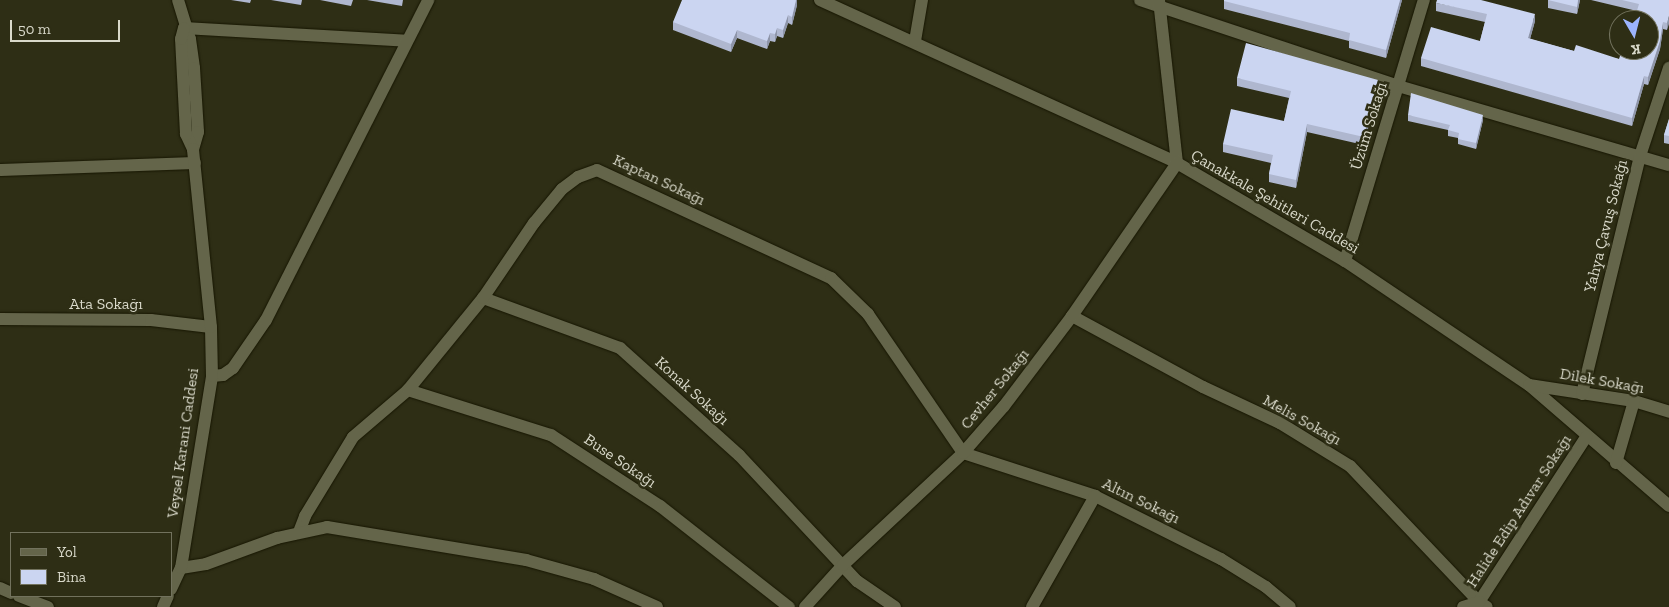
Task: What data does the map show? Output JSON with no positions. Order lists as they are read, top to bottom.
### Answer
{
  "streets": {
    "street": [
      "Üzüm Sokağı",
      "Kaptan Sokağı",
      "Çanakkale Şehitleri Caddesi",
      "Yahya Çavuş Sokağı",
      "Ata Sokağı",
      "Dilek Sokağı",
      "Cevher Sokağı",
      "Konak Sokağı",
      "Melis Sokağı",
      "Veysel Karani Caddesi",
      "Buse Sokağı",
      "Altın Sokağı",
      "Halide Edip Adıvar Sokağı"
    ]
  },
  "crossings": [
    ["Üzüm Sokağı", "Çanakkale Şehitleri Caddesi"],
    ["Kaptan Sokağı", "Cevher Sokağı"],
    ["Kaptan Sokağı", "Konak Sokağı"],
    ["Kaptan Sokağı", "Buse Sokağı"],
    ["Kaptan Sokağı", "Altın Sokağı"],
    ["Çanakkale Şehitleri Caddesi", "Dilek Sokağı"],
    ["Çanakkale Şehitleri Caddesi", "Cevher Sokağı"],
    ["Çanakkale Şehitleri Caddesi", "Halide Edip Adıvar Sokağı"],
    ["Yahya Çavuş Sokağı", "Dilek Sokağı"],
    ["Ata Sokağı", "Veysel Karani Caddesi"],
    ["Cevher Sokağı", "Konak Sokağı"],
    ["Cevher Sokağı", "Melis Sokağı"],
    ["Cevher Sokağı", "Altın Sokağı"],
    ["Melis Sokağı", "Halide Edip Adıvar Sokağı"]
  ],
  "legend": ["Yol", "Bina"],
  "scale_bar": "50 m",
  "north": "bottom"
}
